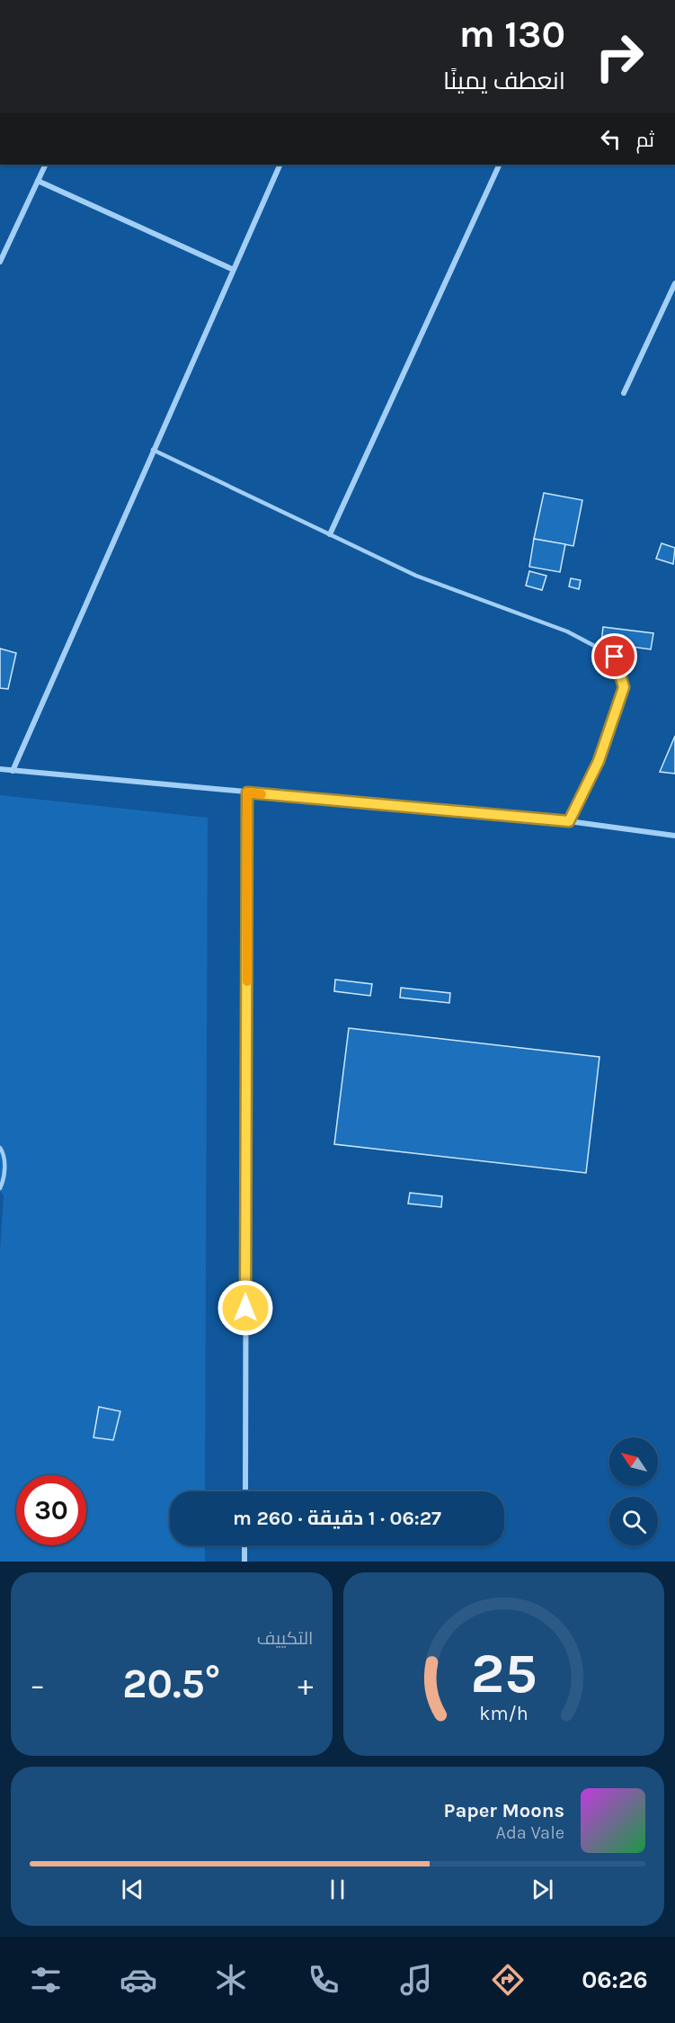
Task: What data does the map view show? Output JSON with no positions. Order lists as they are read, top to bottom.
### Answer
{
  "north": "top left",
  "page": {
    "turn": ["130 m", "انعطف يمينًا"],
    "then": "ثم",
    "limit": "30",
    "trip": "06:27 · 1 دقيقة · 260 m",
    "tile": "التكييف",
    "heat": ["−", "20.5°", "+"],
    "song": ["Paper Moons", "Ada Vale"],
    "tabs": "06:26",
    "gauge": ["25", "km/h"]
  }
}
